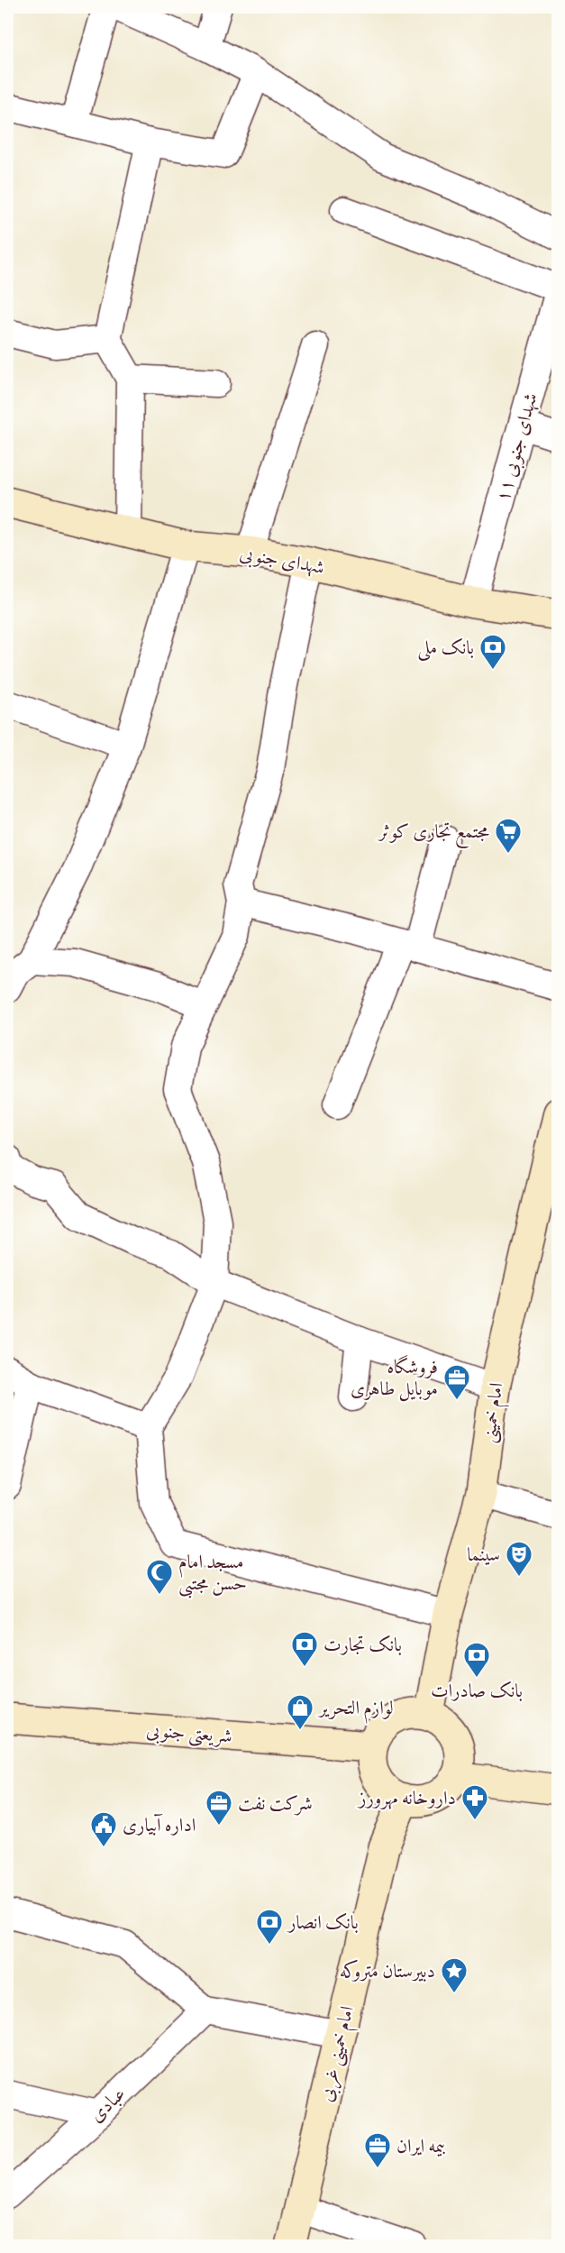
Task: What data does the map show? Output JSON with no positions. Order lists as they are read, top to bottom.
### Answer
{
  "streets": {
    "main road": [
      "شهدای جنوبی",
      "امام خمینی",
      "شریعتی جنوبی",
      "امام خمینی غربی"
    ],
    "street": ["۱۱ شهدای جنوبی", "عبادی"]
  },
  "crossings": [
    ["۱۱ شهدای جنوبی", "شهدای جنوبی"],
    ["امام خمینی", "شریعتی جنوبی"],
    ["امام خمینی", "امام خمینی غربی"],
    ["شریعتی جنوبی", "امام خمینی غربی"]
  ],
  "places": {
    "bank": [
      "بانک ملی",
      "بانک تجارت",
      "بانک صادرات",
      "بانک انصار"
    ],
    "supermarket": ["مجتمع تجاری کوثر"],
    "office": ["فروشگاه موبایل طاهری", "شرکت نفت", "بیمه ایران"],
    "theatre": ["سینما"],
    "mosque": ["مسجد امام حسن مجتبی"],
    "shop": ["لوازم التحریر"],
    "pharmacy": ["داروخانه مهرورز"],
    "public building": ["اداره آبیاری"],
    "place": ["دبیرستان متروکه"]
  }
}
